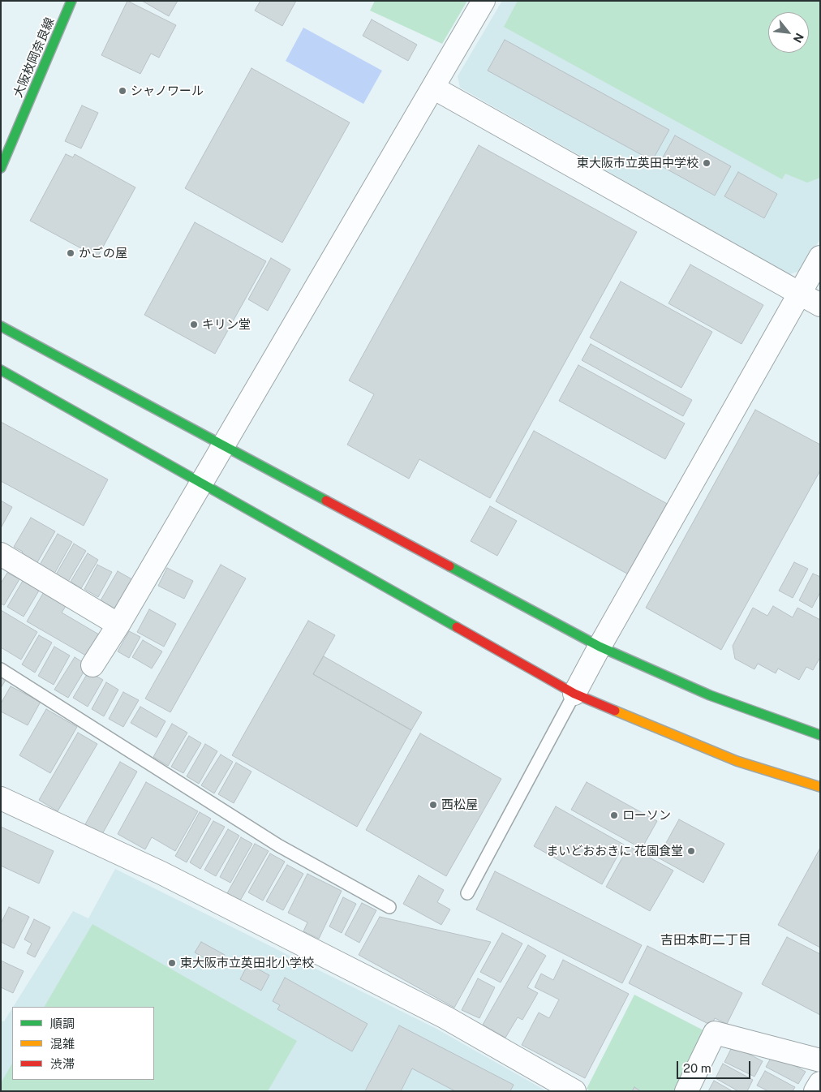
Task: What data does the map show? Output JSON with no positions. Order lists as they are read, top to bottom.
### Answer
{
  "streets": {
    "street": ["大阪枚岡奈良線"]
  },
  "districts": ["吉田本町二丁目"],
  "places": [
    "シャノワール",
    "東大阪市立英田中学校",
    "かごの屋",
    "キリン堂",
    "西松屋",
    "ローソン",
    "まいどおおきに 花園食堂",
    "東大阪市立英田北小学校"
  ],
  "legend": ["順調", "混雑", "渋滞"],
  "scale_bar": "20 m",
  "north": "bottom right"
}
